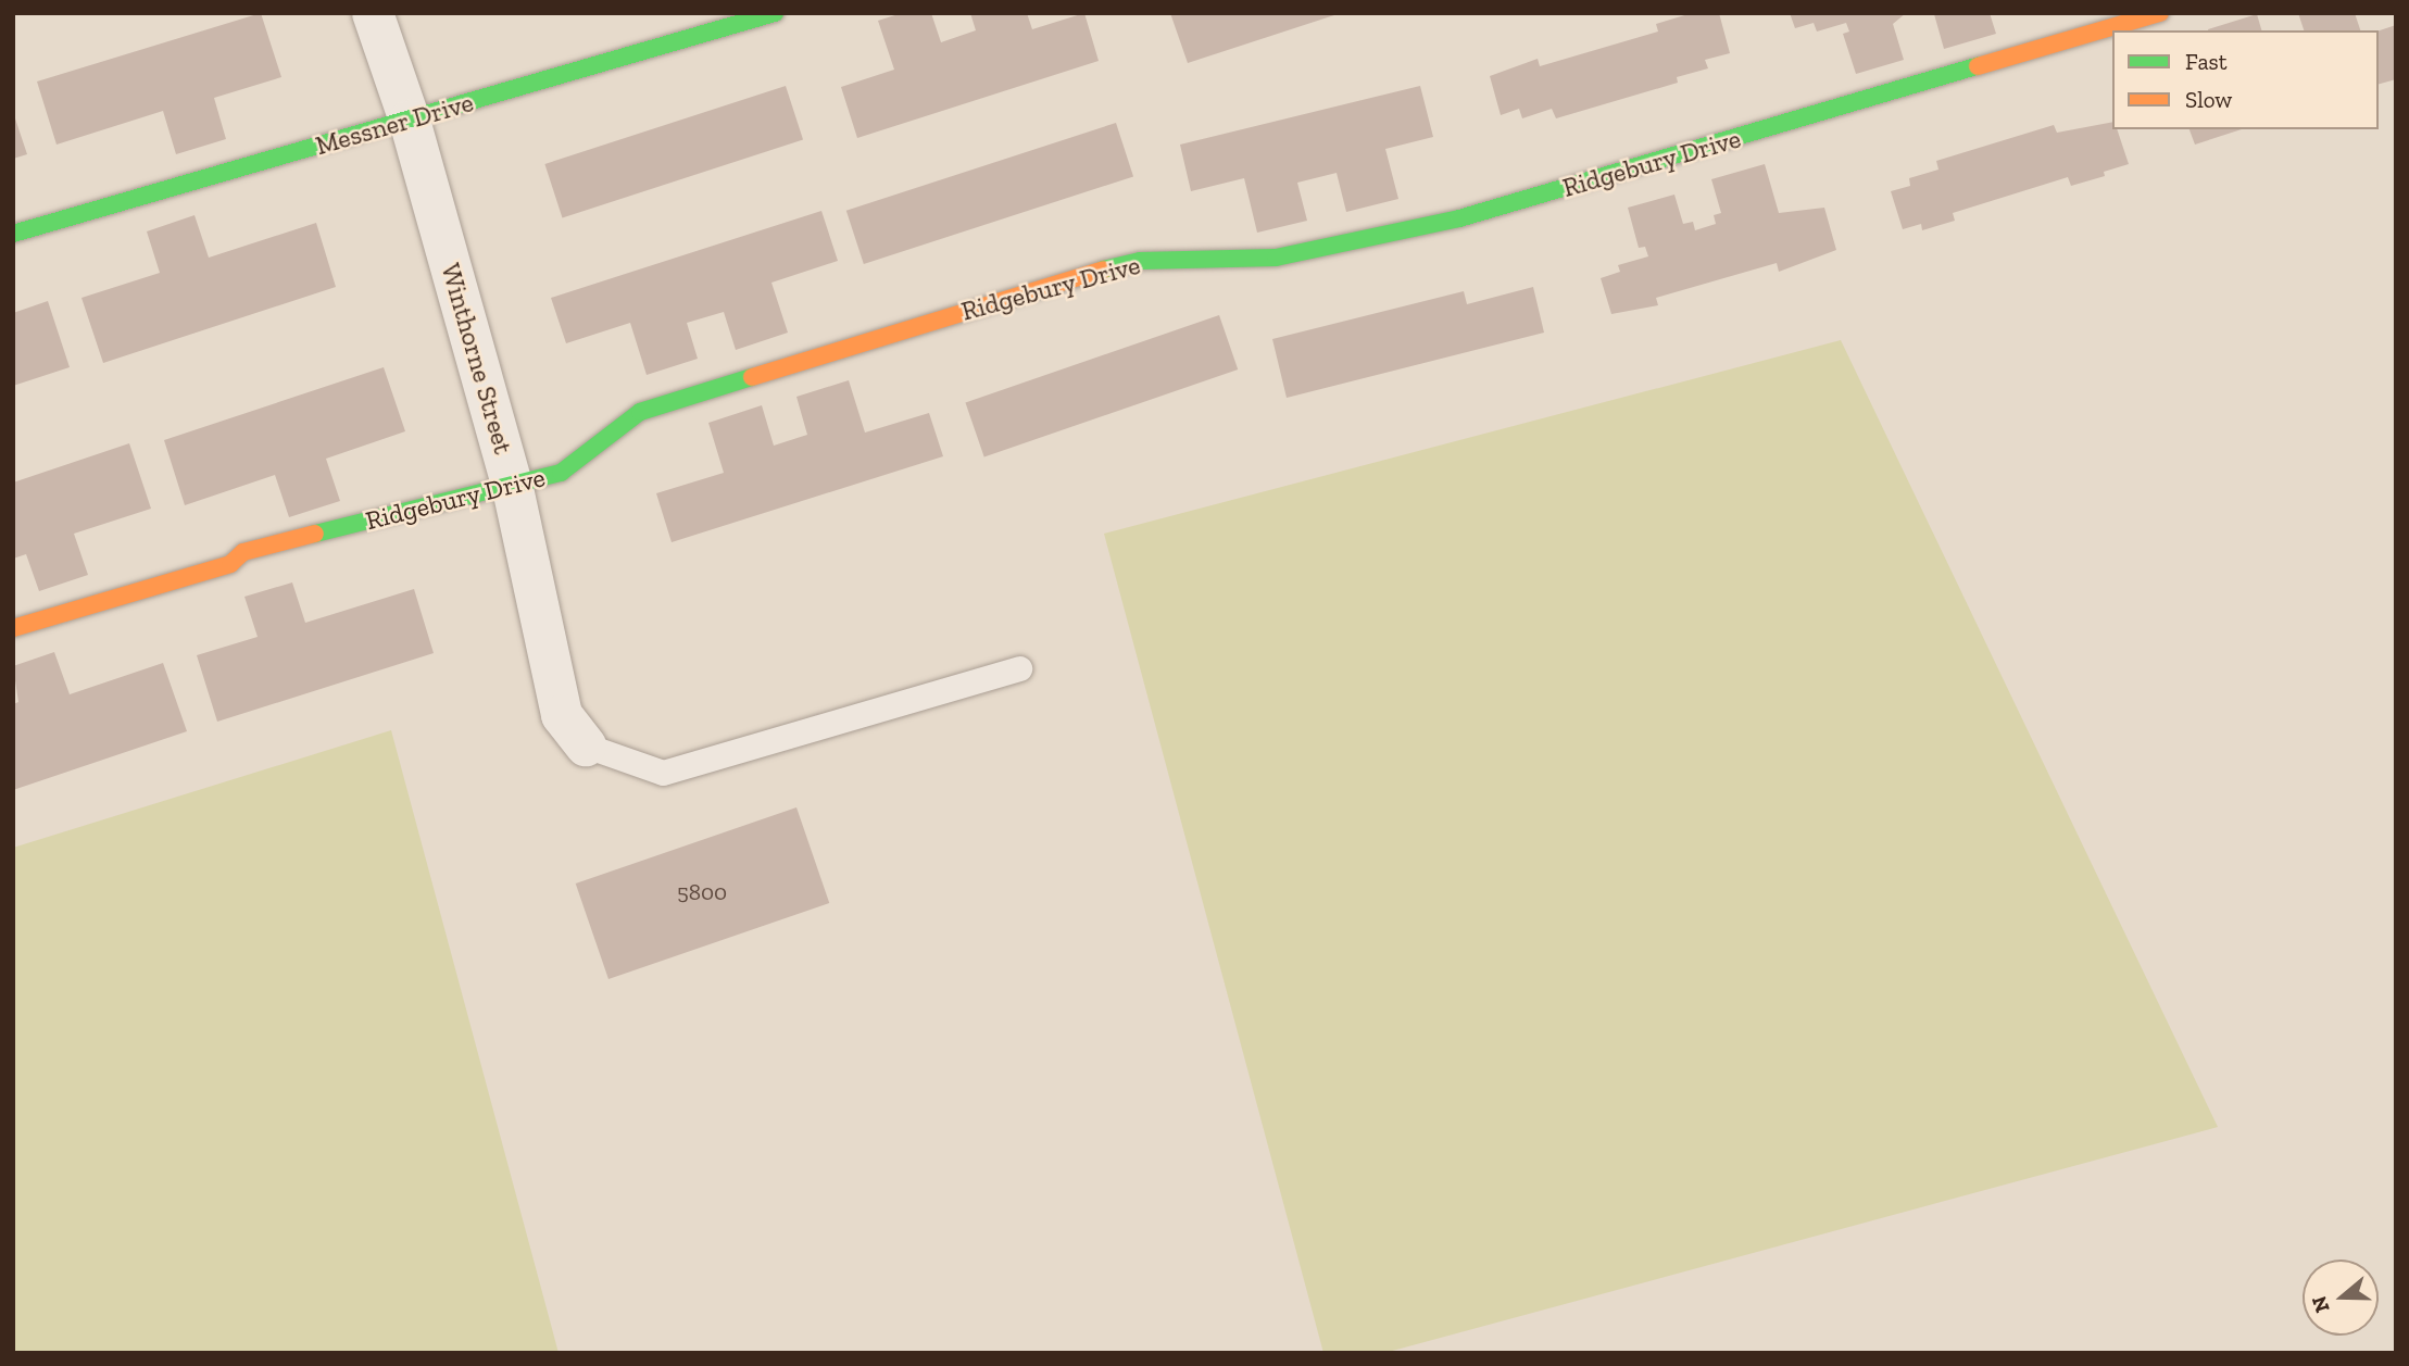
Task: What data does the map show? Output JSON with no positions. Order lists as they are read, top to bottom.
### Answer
{
  "streets": {
    "street": ["Messner Drive", "Ridgebury Drive", "Winthorne Street"]
  },
  "crossings": [
    ["Messner Drive", "Winthorne Street"],
    ["Ridgebury Drive", "Winthorne Street"]
  ],
  "house_numbers": ["5800"],
  "legend": ["Fast", "Slow"],
  "north": "left"
}
